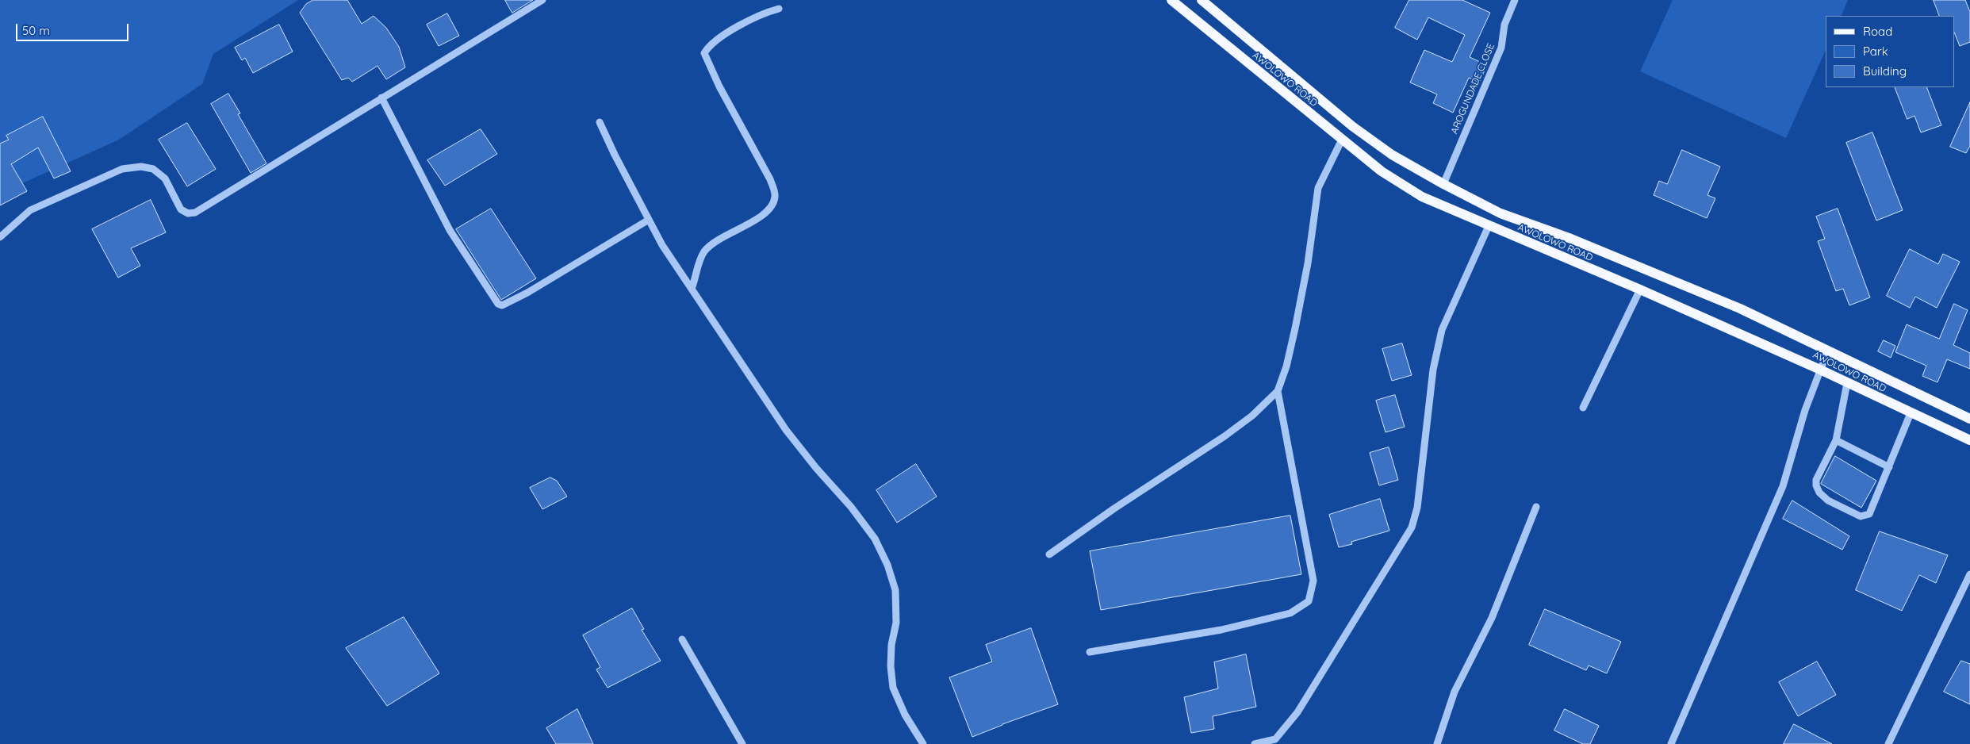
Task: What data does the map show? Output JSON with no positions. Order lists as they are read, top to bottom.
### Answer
{
  "streets": {
    "main road": ["AWOLOWO ROAD"],
    "street": ["AROGUNDADE CLOSE"]
  },
  "crossings": [
    ["AWOLOWO ROAD", "AROGUNDADE CLOSE"]
  ],
  "legend": ["Road", "Park", "Building"],
  "scale_bar": "50 m"
}
